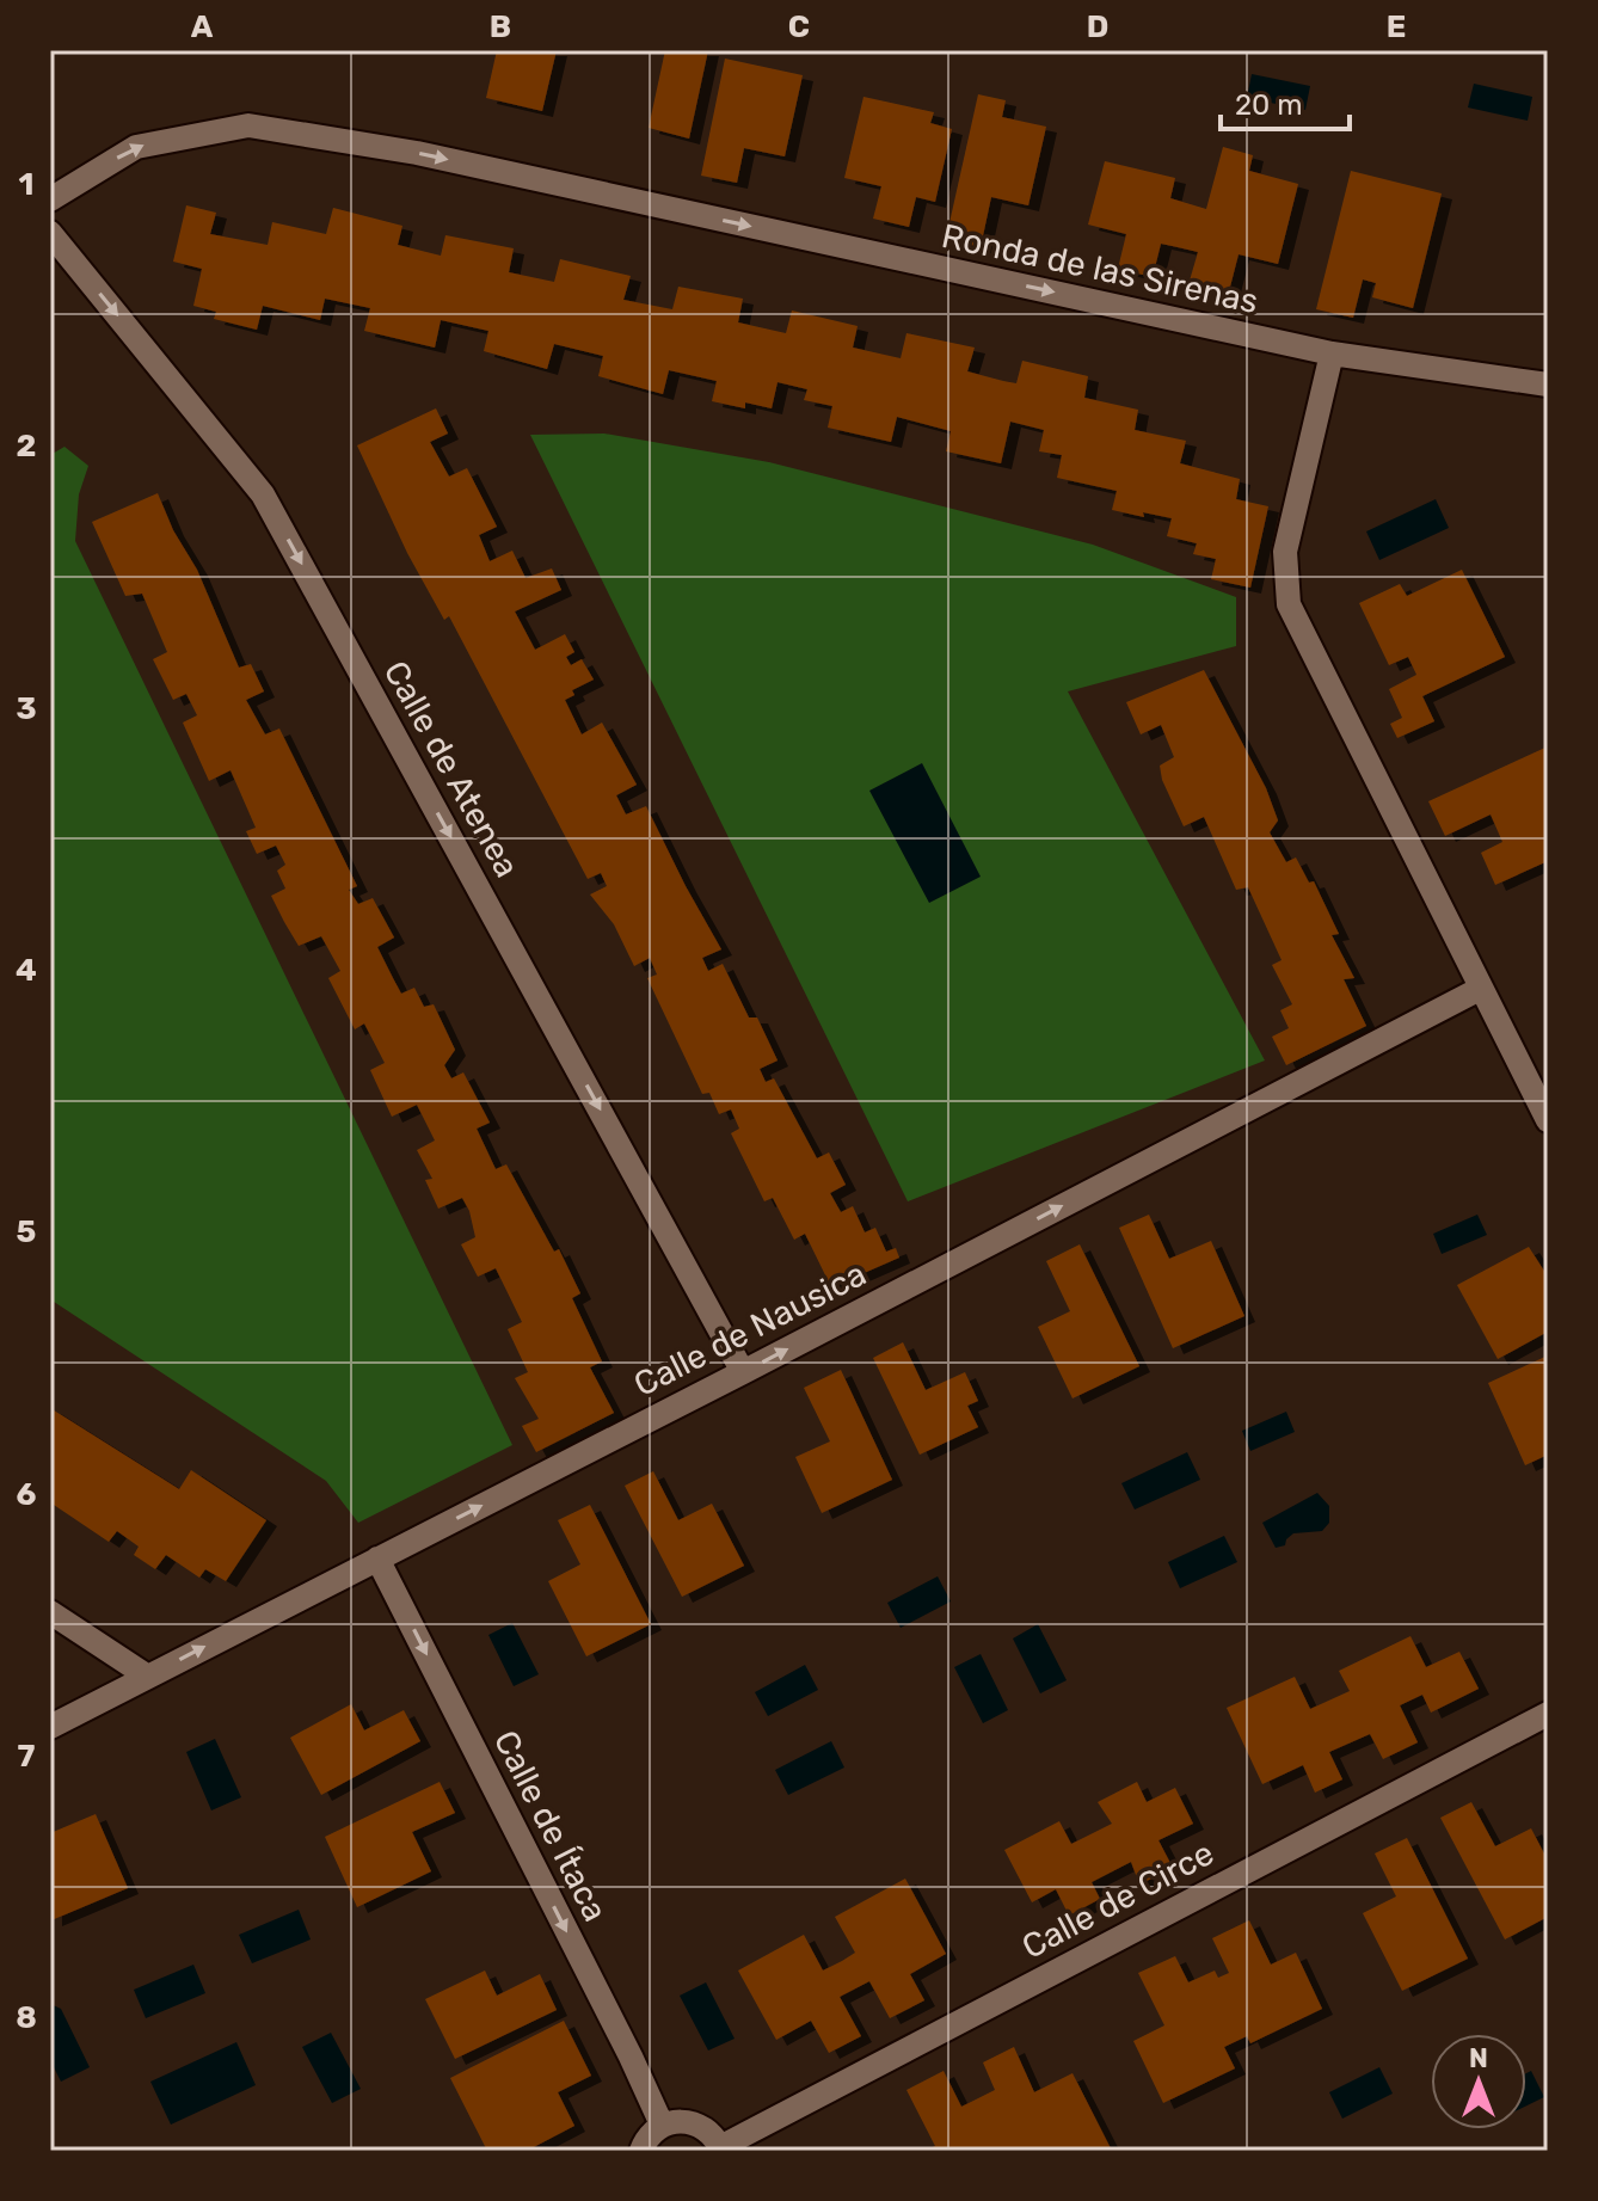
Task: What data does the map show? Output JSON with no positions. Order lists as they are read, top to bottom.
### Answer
{
  "streets": {
    "street": [
      "Ronda de las Sirenas",
      "Calle de Atenea",
      "Calle de Nausica",
      "Calle de Ítaca",
      "Calle de Circe"
    ]
  },
  "crossings": [
    ["Calle de Atenea", "Calle de Nausica"],
    ["Calle de Nausica", "Calle de Ítaca"]
  ],
  "one_way": [
    "Ronda de las Sirenas",
    "Calle de Atenea",
    "Calle de Nausica",
    "Calle de Ítaca"
  ],
  "scale_bar": "20 m",
  "north": "top",
  "grid": {
    "columns": [
      "A",
      "B",
      "C",
      "D",
      "E"
    ],
    "rows": [
      "1",
      "2",
      "3",
      "4",
      "5",
      "6",
      "7",
      "8"
    ]
  }
}
